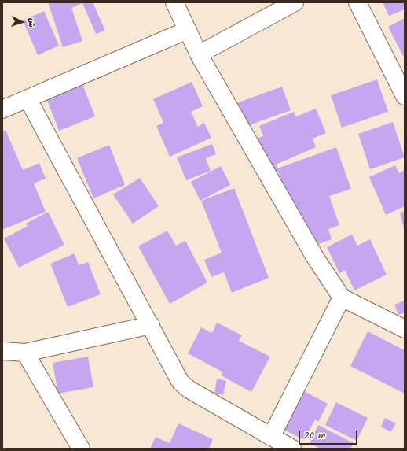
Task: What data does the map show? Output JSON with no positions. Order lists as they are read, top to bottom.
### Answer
{
  "scale_bar": "20 m",
  "north": "right"
}
